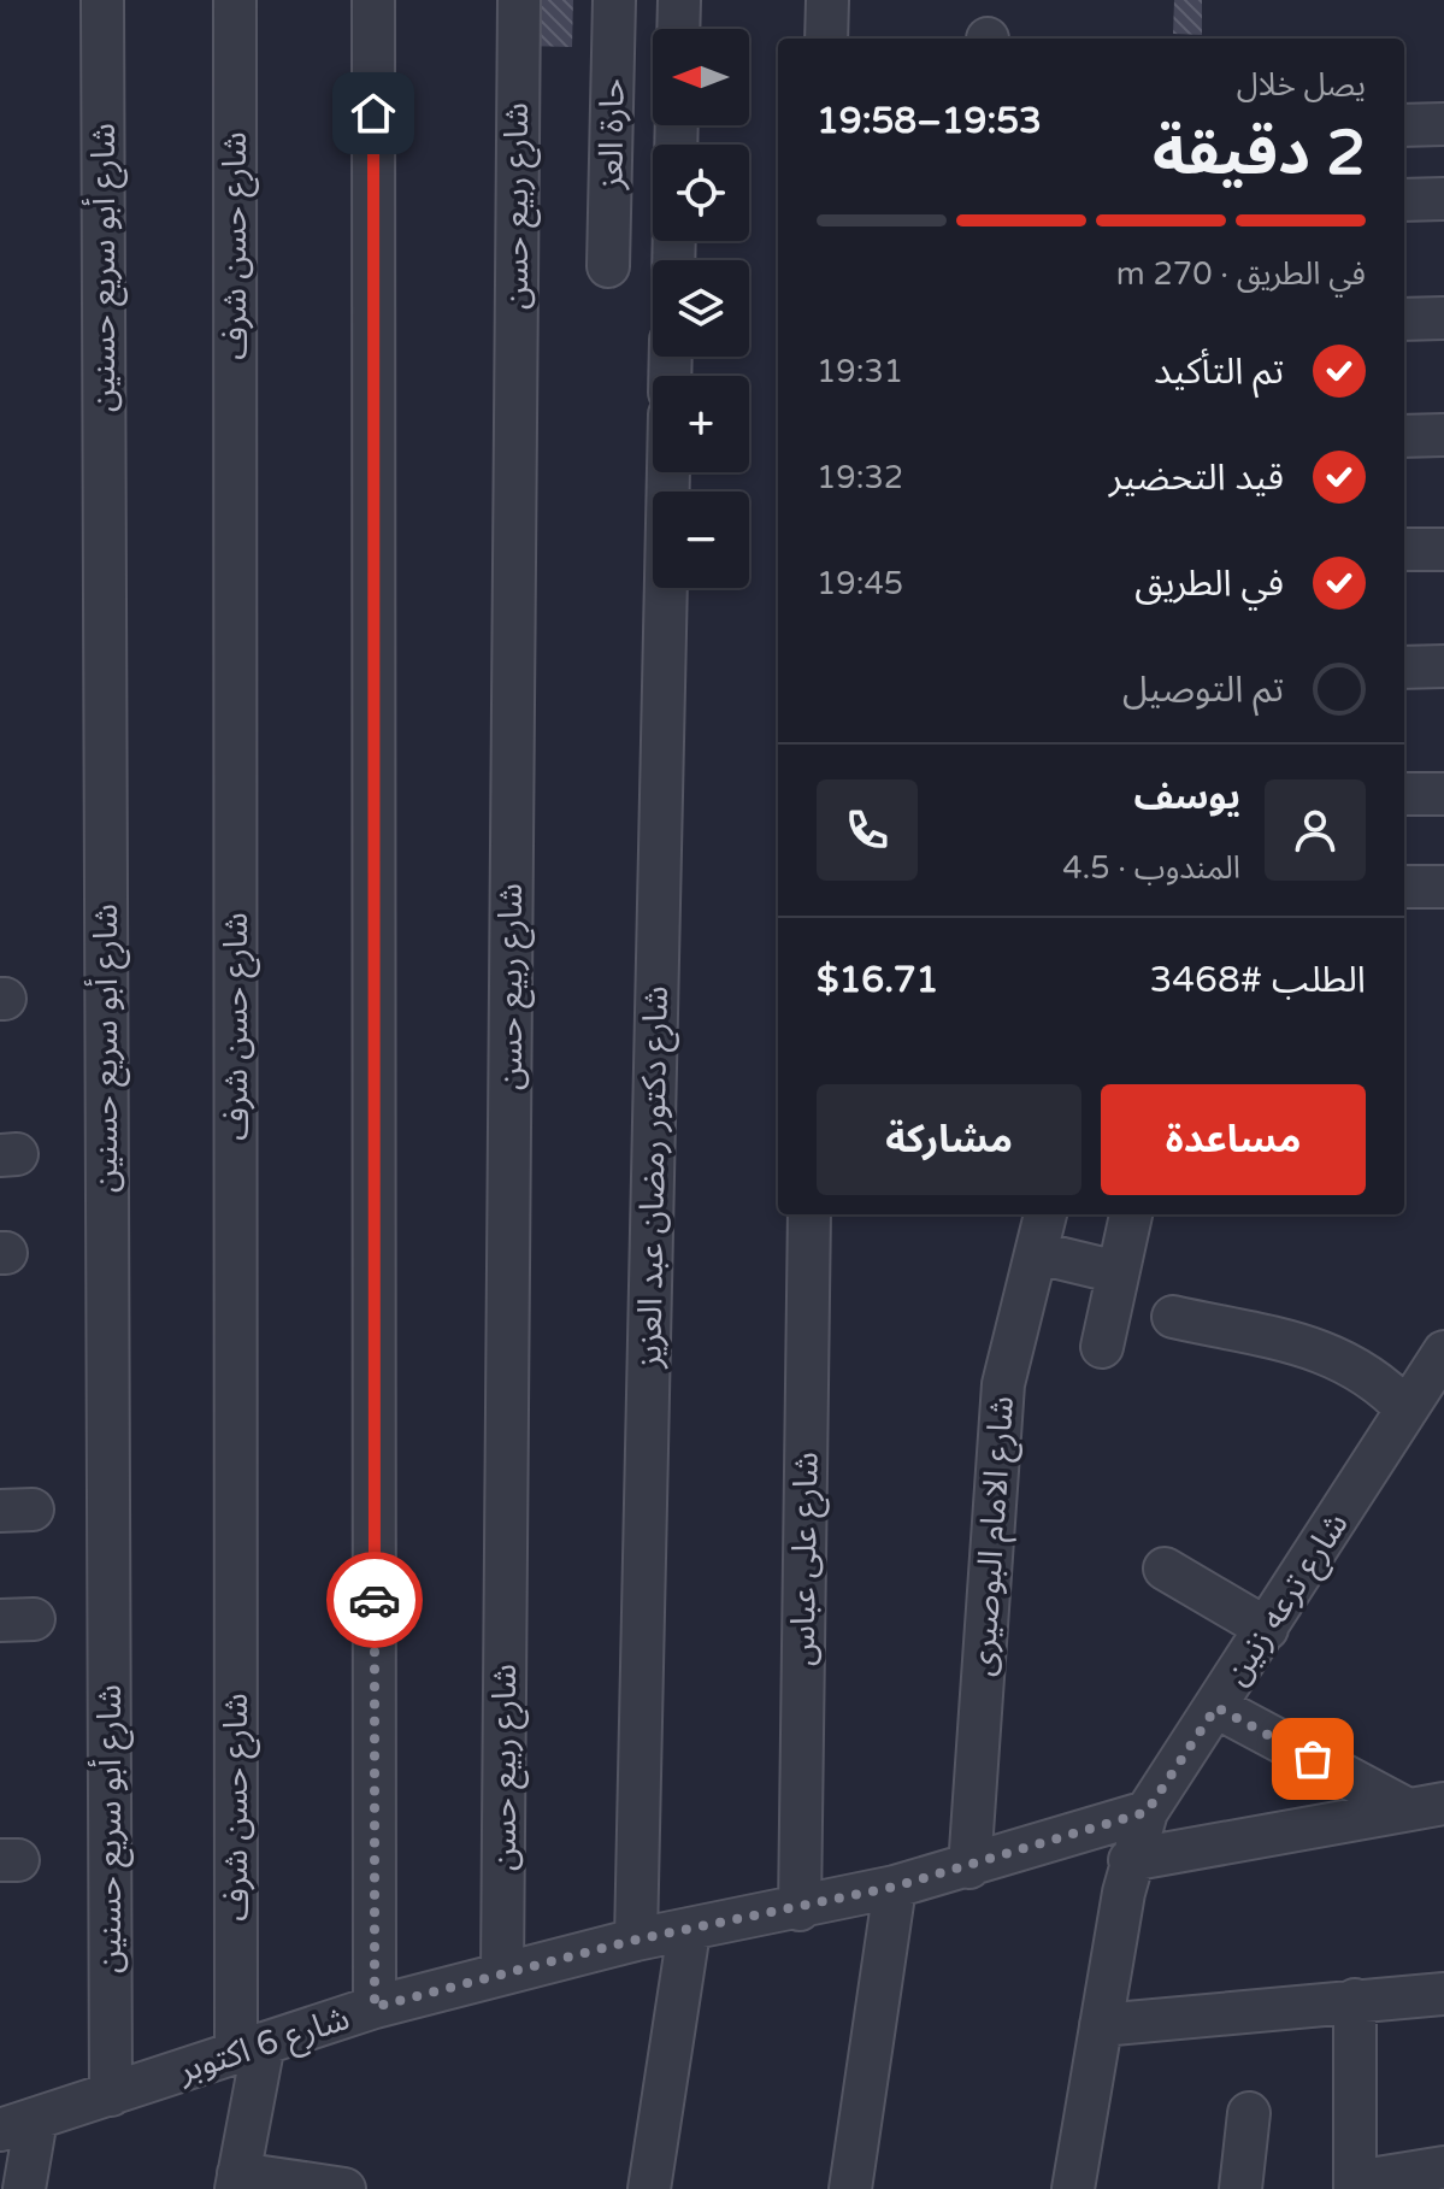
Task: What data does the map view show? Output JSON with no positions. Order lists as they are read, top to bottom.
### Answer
{
  "streets": {
    "street": [
      "حارة العز",
      "شارع ربيع حسن",
      "شارع حسن شرف",
      "شارع أبو سريع حسنين",
      "شارع دكتور رمضان عبد العزيز",
      "شارع الامام البوصيرى",
      "شارع على عباس",
      "شارع ترعه زنين",
      "شارع 6 اكتوبر"
    ]
  },
  "crossings": [
    ["شارع ربيع حسن", "شارع 6 اكتوبر"],
    ["شارع حسن شرف", "شارع 6 اكتوبر"],
    ["شارع أبو سريع حسنين", "شارع 6 اكتوبر"],
    ["شارع دكتور رمضان عبد العزيز", "شارع 6 اكتوبر"],
    ["شارع الامام البوصيرى", "شارع 6 اكتوبر"],
    ["شارع على عباس", "شارع 6 اكتوبر"],
    ["شارع ترعه زنين", "شارع 6 اكتوبر"]
  ],
  "north": "left",
  "page": {
    "map_buttons": ["+", "−"],
    "heading": ["2 دقيقة", "يصل خلال", "19:53–19:58"],
    "panel": [
      "يوسف",
      "المندوب · 4.5",
      "الطلب #3468",
      "$16.71"
    ],
    "bar": "في الطريق · 270 m",
    "list": [
      ["تم التأكيد", "19:31"],
      ["قيد التحضير", "19:32"],
      ["في الطريق", "19:45"],
      "تم التوصيل"
    ],
    "buttons": ["مساعدة", "مشاركة"]
  }
}
